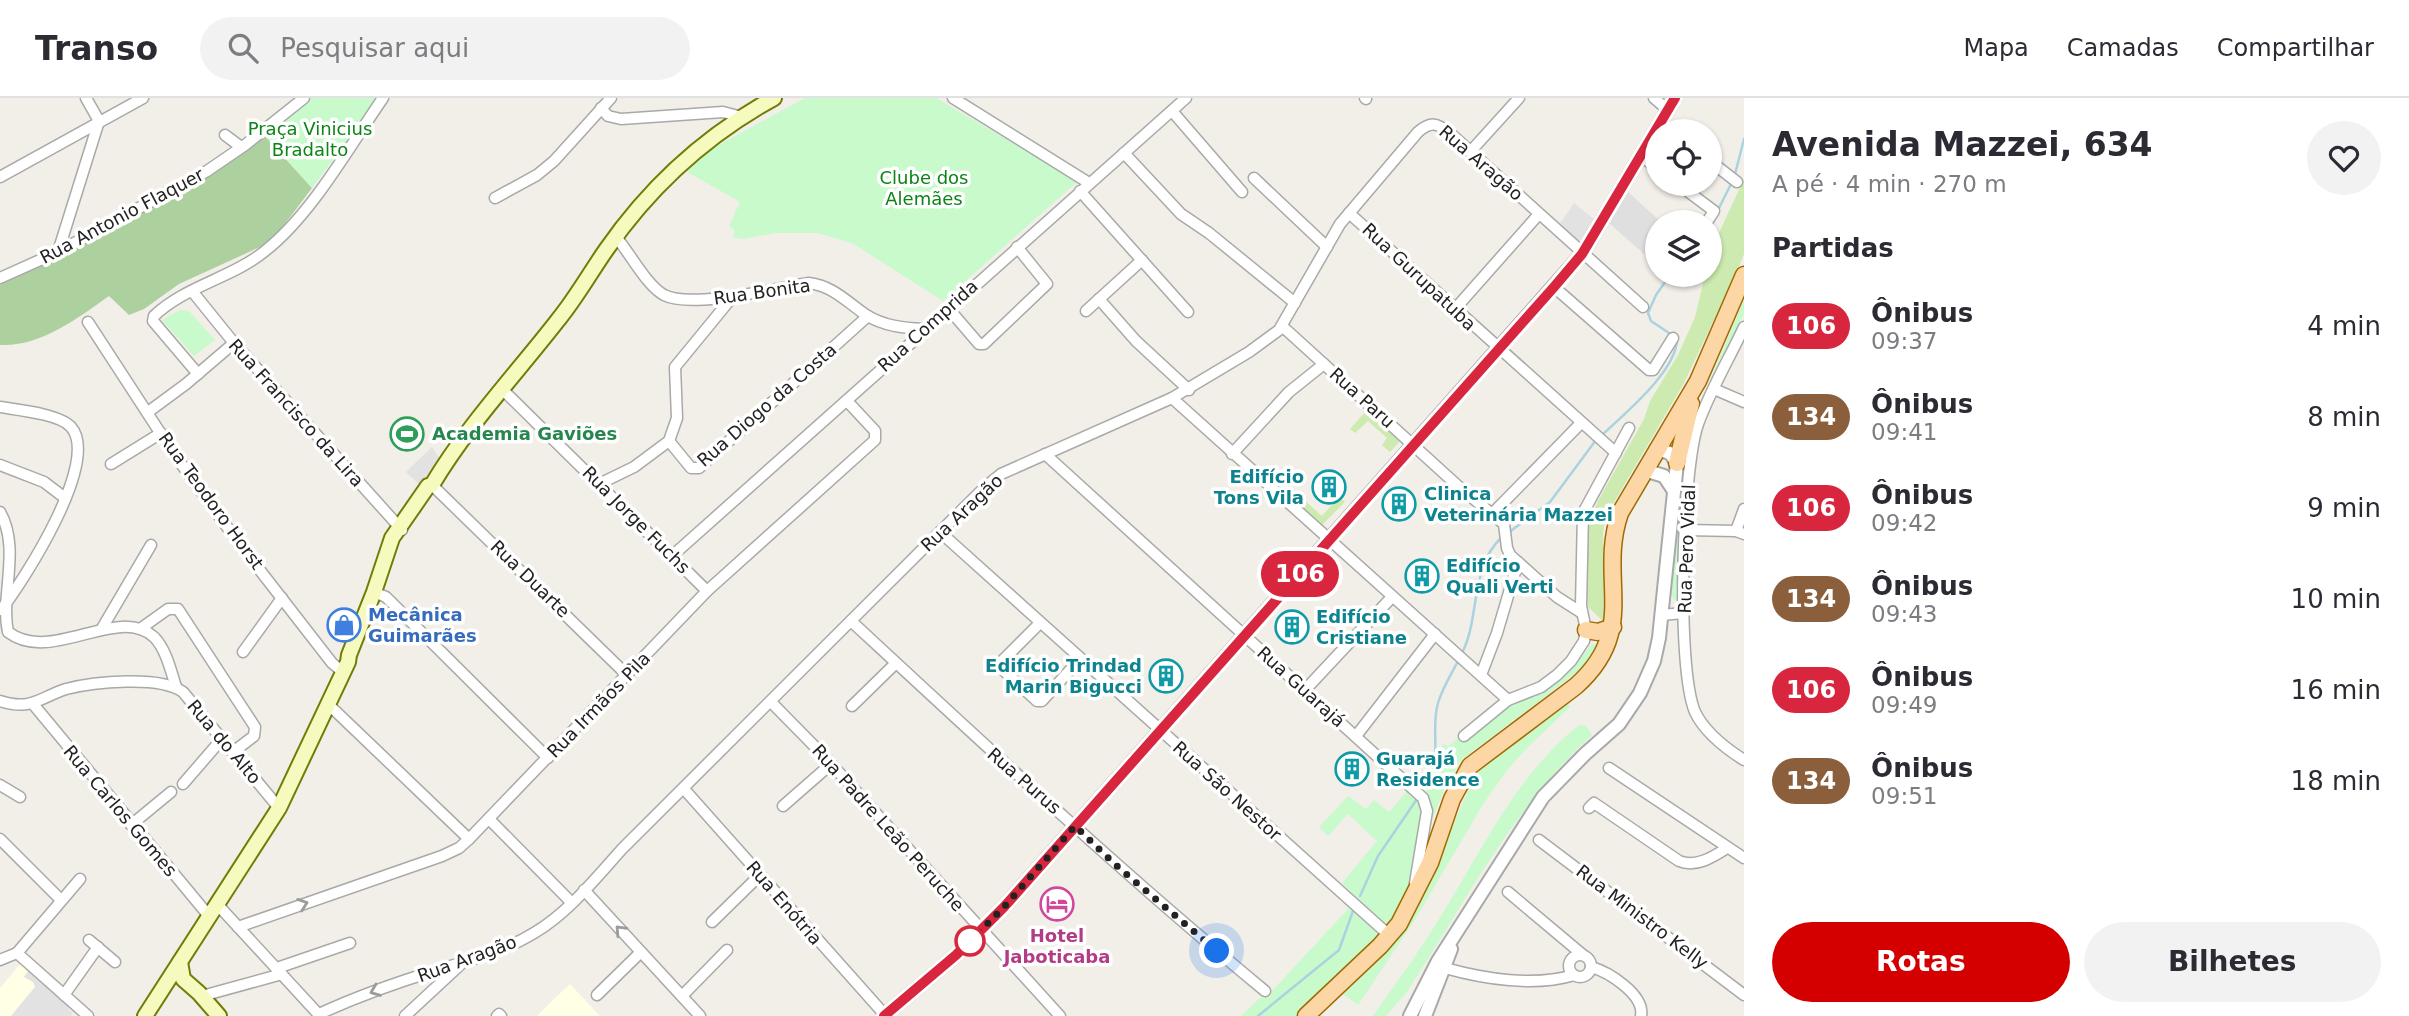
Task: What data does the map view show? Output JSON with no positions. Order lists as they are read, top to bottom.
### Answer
{
  "streets": {
    "street": [
      "Rua Aragão",
      "Rua Antonio Flaquer",
      "Rua Gurupatuba",
      "Rua Bonita",
      "Rua Comprida",
      "Rua Paru",
      "Rua Diogo da Costa",
      "Rua Francisco da Lira",
      "Rua Teodoro Horst",
      "Rua Jorge Fuchs",
      "Rua Pero Vidal",
      "Rua Duarte",
      "Rua Guarajá",
      "Rua Irmãos Pìla",
      "Rua do Alto",
      "Rua Purus",
      "Rua São Nestor",
      "Rua Carlos Gomes",
      "Rua Padre Leão Peruche",
      "Rua Enótria",
      "Rua Ministro Kelly"
    ]
  },
  "crossings": [
    ["Rua Aragão", "Rua Gurupatuba"],
    ["Rua Aragão", "Rua Paru"],
    ["Rua Aragão", "Rua Guarajá"],
    ["Rua Aragão", "Rua Purus"],
    ["Rua Aragão", "Rua São Nestor"],
    ["Rua Aragão", "Rua Carlos Gomes"],
    ["Rua Aragão", "Rua Padre Leão Peruche"],
    ["Rua Aragão", "Rua Enótria"],
    ["Rua Bonita", "Rua Comprida"],
    ["Rua Bonita", "Rua Diogo da Costa"],
    ["Rua Comprida", "Rua Jorge Fuchs"],
    ["Rua Comprida", "Rua Irmãos Pìla"],
    ["Rua Jorge Fuchs", "Rua Irmãos Pìla"],
    ["Rua Duarte", "Rua Irmãos Pìla"],
    ["Rua Irmãos Pìla", "Rua Carlos Gomes"],
    ["Rua do Alto", "Rua Carlos Gomes"]
  ],
  "parks": ["Praça Vinicius Bradalto", "Clube dos Alemães"],
  "places": {
    "sports": ["Academia Gaviões"],
    "building": [
      "Edifício Tons Vila",
      "Clinica Veterinária Mazzei",
      "Edifício Quali Verti",
      "Edifício Cristiane",
      "Edifício Trindad Marin Bigucci",
      "Guarajá Residence"
    ],
    "shop": ["Mecânica Guimarães"],
    "hotel": ["Hotel Jaboticaba"]
  },
  "lines": ["bus line 106"],
  "page": {
    "header": "Transo",
    "search": "Pesquisar aqui",
    "nav": ["Mapa", "Camadas", "Compartilhar"],
    "on_map": "106",
    "heading": [
      ["Avenida Mazzei, 634", "A pé · 4 min · 270 m"],
      "Partidas"
    ],
    "list": [
      {
        "mark": "106",
        "name": "Ônibus",
        "note": "09:37",
        "value": "4 min"
      },
      {
        "mark": "134",
        "name": "Ônibus",
        "note": "09:41",
        "value": "8 min"
      },
      {
        "mark": "106",
        "name": "Ônibus",
        "note": "09:42",
        "value": "9 min"
      },
      {
        "mark": "134",
        "name": "Ônibus",
        "note": "09:43",
        "value": "10 min"
      },
      {
        "mark": "106",
        "name": "Ônibus",
        "note": "09:49",
        "value": "16 min"
      },
      {
        "mark": "134",
        "name": "Ônibus",
        "note": "09:51",
        "value": "18 min"
      }
    ],
    "buttons": ["Rotas", "Bilhetes"]
  }
}
